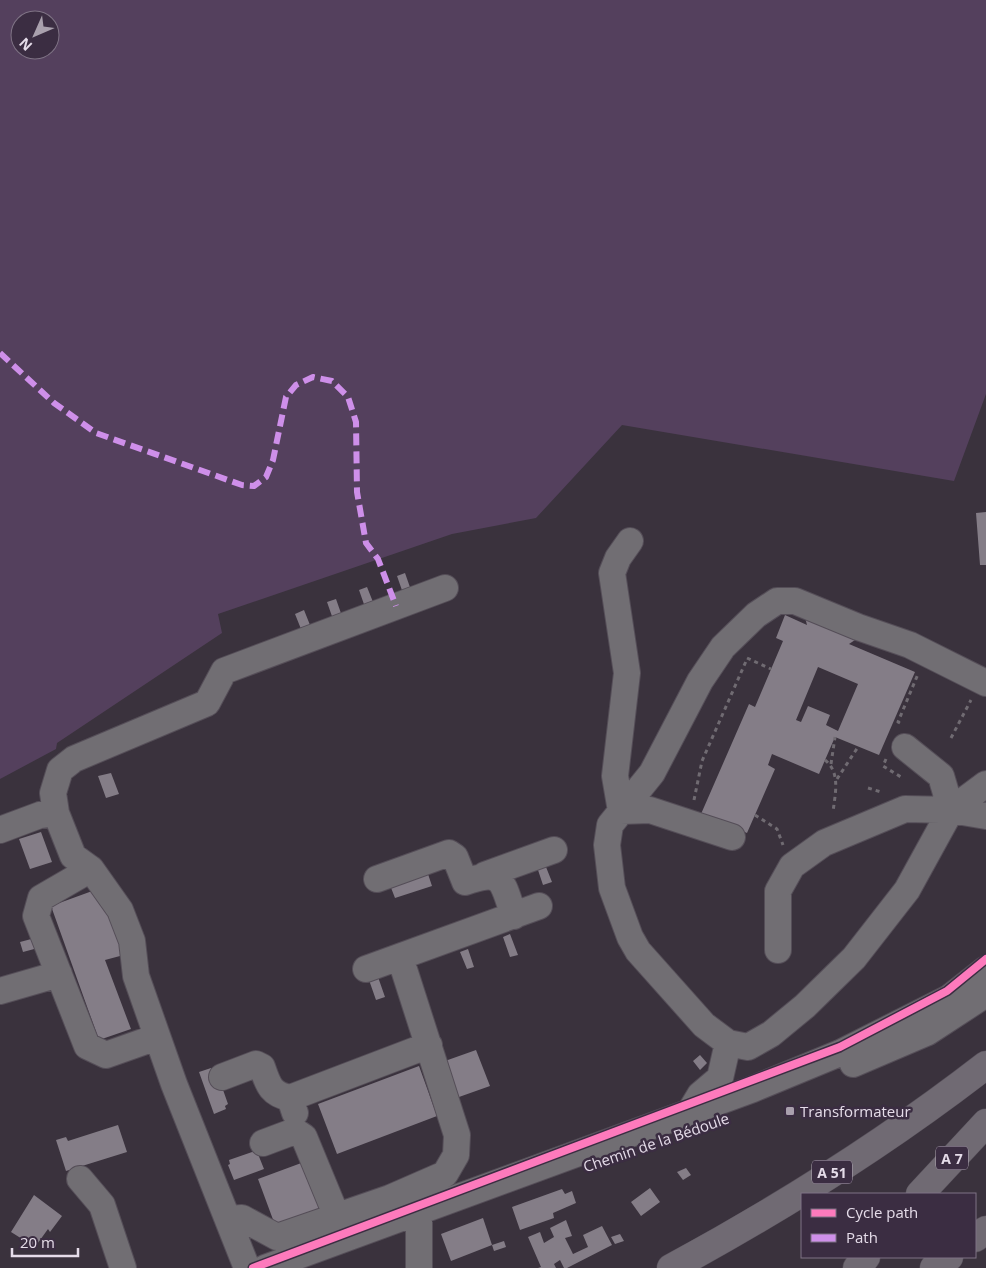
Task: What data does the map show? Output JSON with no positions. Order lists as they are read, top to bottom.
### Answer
{
  "streets": {
    "highway": ["A 7", "A 51"],
    "street": ["Chemin de la Bédoule"]
  },
  "places": {
    "transit": ["Transformateur"]
  },
  "legend": ["Cycle path", "Path"],
  "scale_bar": "20 m",
  "north": "bottom left"
}
